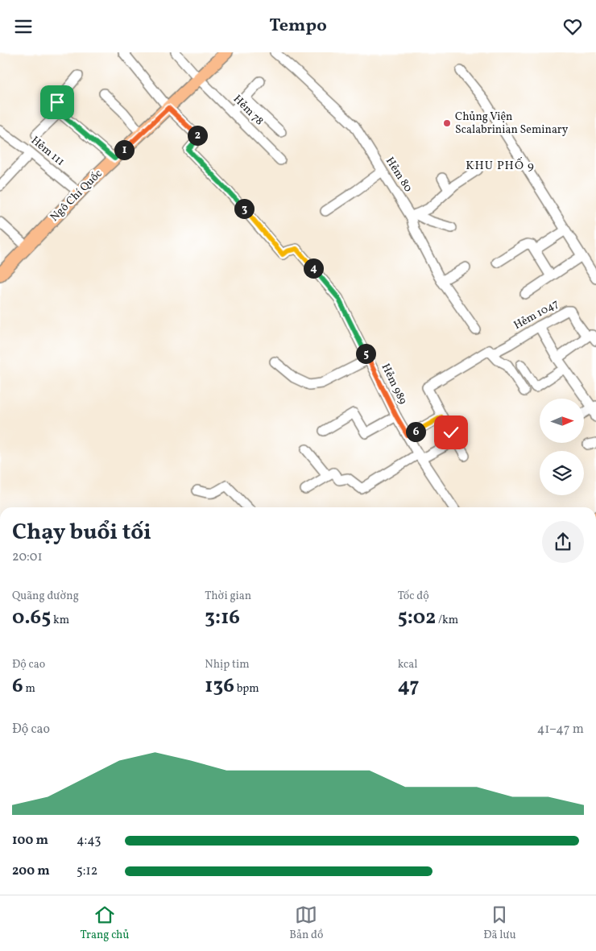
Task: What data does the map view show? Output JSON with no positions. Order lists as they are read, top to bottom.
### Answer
{
  "streets": {
    "main road": ["Ngô Chí Quốc"],
    "street": [
      "Hẻm 78",
      "Hẻm 111",
      "Hẻm 80",
      "Hẻm 1047",
      "Hẻm 989"
    ]
  },
  "crossings": [
    ["Hẻm 78", "Ngô Chí Quốc"],
    ["Hẻm 111", "Ngô Chí Quốc"],
    ["Ngô Chí Quốc", "Hẻm 989"]
  ],
  "districts": ["KHU PHỐ 9"],
  "places": ["Chủng Viện Scalabrinian Seminary"],
  "north": "right",
  "page": {
    "header": "Tempo",
    "pins": [
      "2",
      "1",
      "3",
      "4",
      "5",
      "6"
    ],
    "heading": ["Chạy buổi tối", "20:01"],
    "stats": [
      ["Quãng đường", "0.65 km"],
      ["Thời gian", "3:16"],
      ["Tốc độ", "5:02 /km"],
      ["Độ cao", "6 m"],
      ["Nhịp tim", "136 bpm"],
      ["kcal", "47"]
    ],
    "chart": ["Độ cao", "41–47 m"],
    "list": [
      {
        "name": "100 m",
        "note": "4:43"
      },
      {
        "name": "200 m",
        "note": "5:12"
      }
    ],
    "tabs": ["Trang chủ", "Bản đồ", "Đã lưu"]
  }
}
